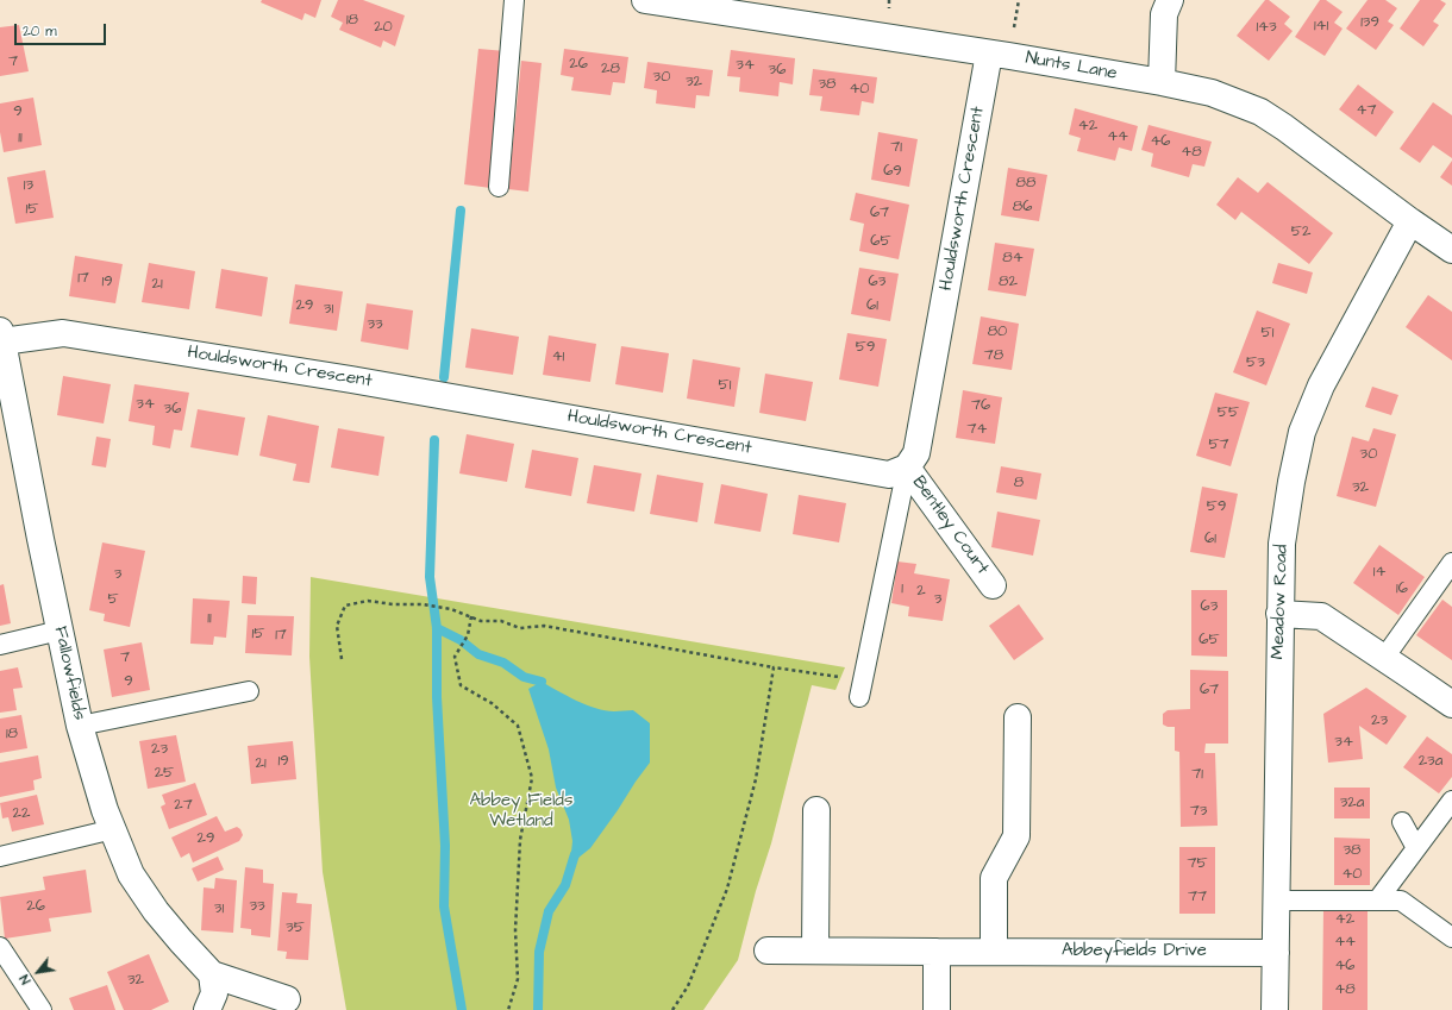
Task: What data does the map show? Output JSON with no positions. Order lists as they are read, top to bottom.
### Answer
{
  "streets": {
    "street": [
      "Nunts Lane",
      "Houldsworth Crescent",
      "Bentley Court",
      "Meadow Road",
      "Fallowfields",
      "Abbeyfields Drive"
    ]
  },
  "crossings": [
    ["Nunts Lane", "Houldsworth Crescent"],
    ["Nunts Lane", "Meadow Road"],
    ["Houldsworth Crescent", "Bentley Court"],
    ["Houldsworth Crescent", "Fallowfields"],
    ["Meadow Road", "Abbeyfields Drive"]
  ],
  "parks": ["Abbey Fields Wetland"],
  "house_numbers": [
    "18",
    "139",
    "141",
    "20",
    "143",
    "7",
    "26",
    "34",
    "28",
    "36",
    "30",
    "32",
    "38",
    "40",
    "47",
    "9",
    "42",
    "44",
    "11",
    "46",
    "71",
    "48",
    "69",
    "88",
    "13",
    "86",
    "15",
    "67",
    "52",
    "65",
    "84",
    "17",
    "19",
    "63",
    "82",
    "21",
    "29",
    "61",
    "31",
    "33",
    "80",
    "51",
    "59",
    "78",
    "41",
    "53",
    "51",
    "34",
    "76",
    "36",
    "55",
    "74",
    "57",
    "30",
    "8",
    "32",
    "59",
    "61",
    "14",
    "3",
    "1",
    "16",
    "2",
    "5",
    "3",
    "63",
    "11",
    "15",
    "17",
    "65",
    "7",
    "9",
    "67",
    "23",
    "18",
    "34",
    "23",
    "19",
    "23a",
    "21",
    "25",
    "71",
    "32a",
    "27",
    "73",
    "22",
    "29",
    "38",
    "75",
    "40",
    "77",
    "26",
    "33",
    "31",
    "42",
    "35",
    "44",
    "46",
    "32",
    "48"
  ],
  "scale_bar": "20 m",
  "north": "bottom left"
}
